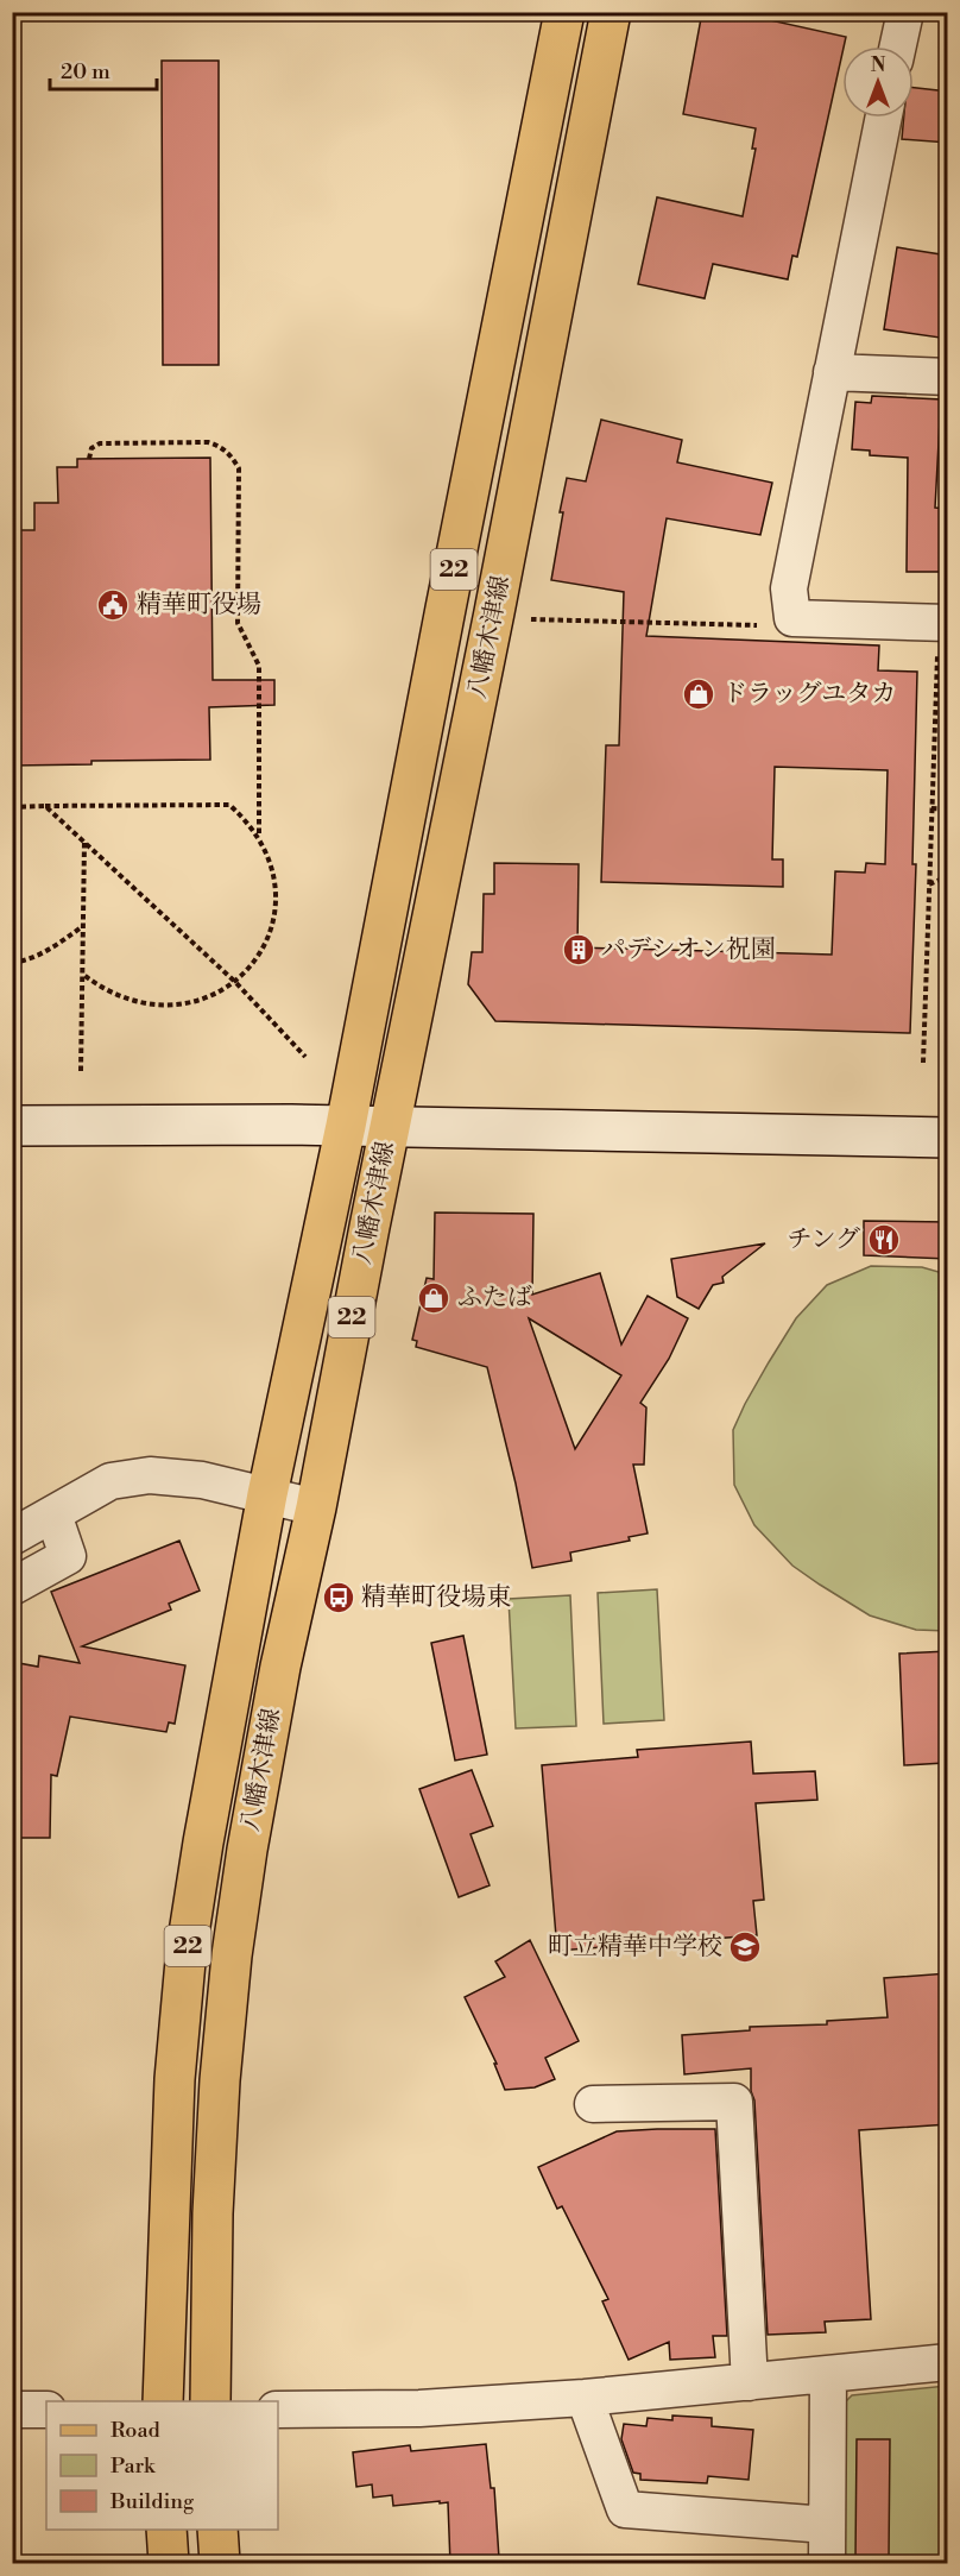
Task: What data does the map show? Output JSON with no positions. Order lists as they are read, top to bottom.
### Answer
{
  "streets": {
    "main road": ["22", "八幡木津線"]
  },
  "places": {
    "public building": ["精華町役場"],
    "shop": ["ドラッグユタカ", "ふたば"],
    "building": ["パデシオン祝園"],
    "restaurant": ["チング"],
    "bus stop": ["精華町役場東"],
    "school or university": ["町立精華中学校"]
  },
  "legend": ["Road", "Park", "Building"],
  "scale_bar": "20 m",
  "north": "top"
}
